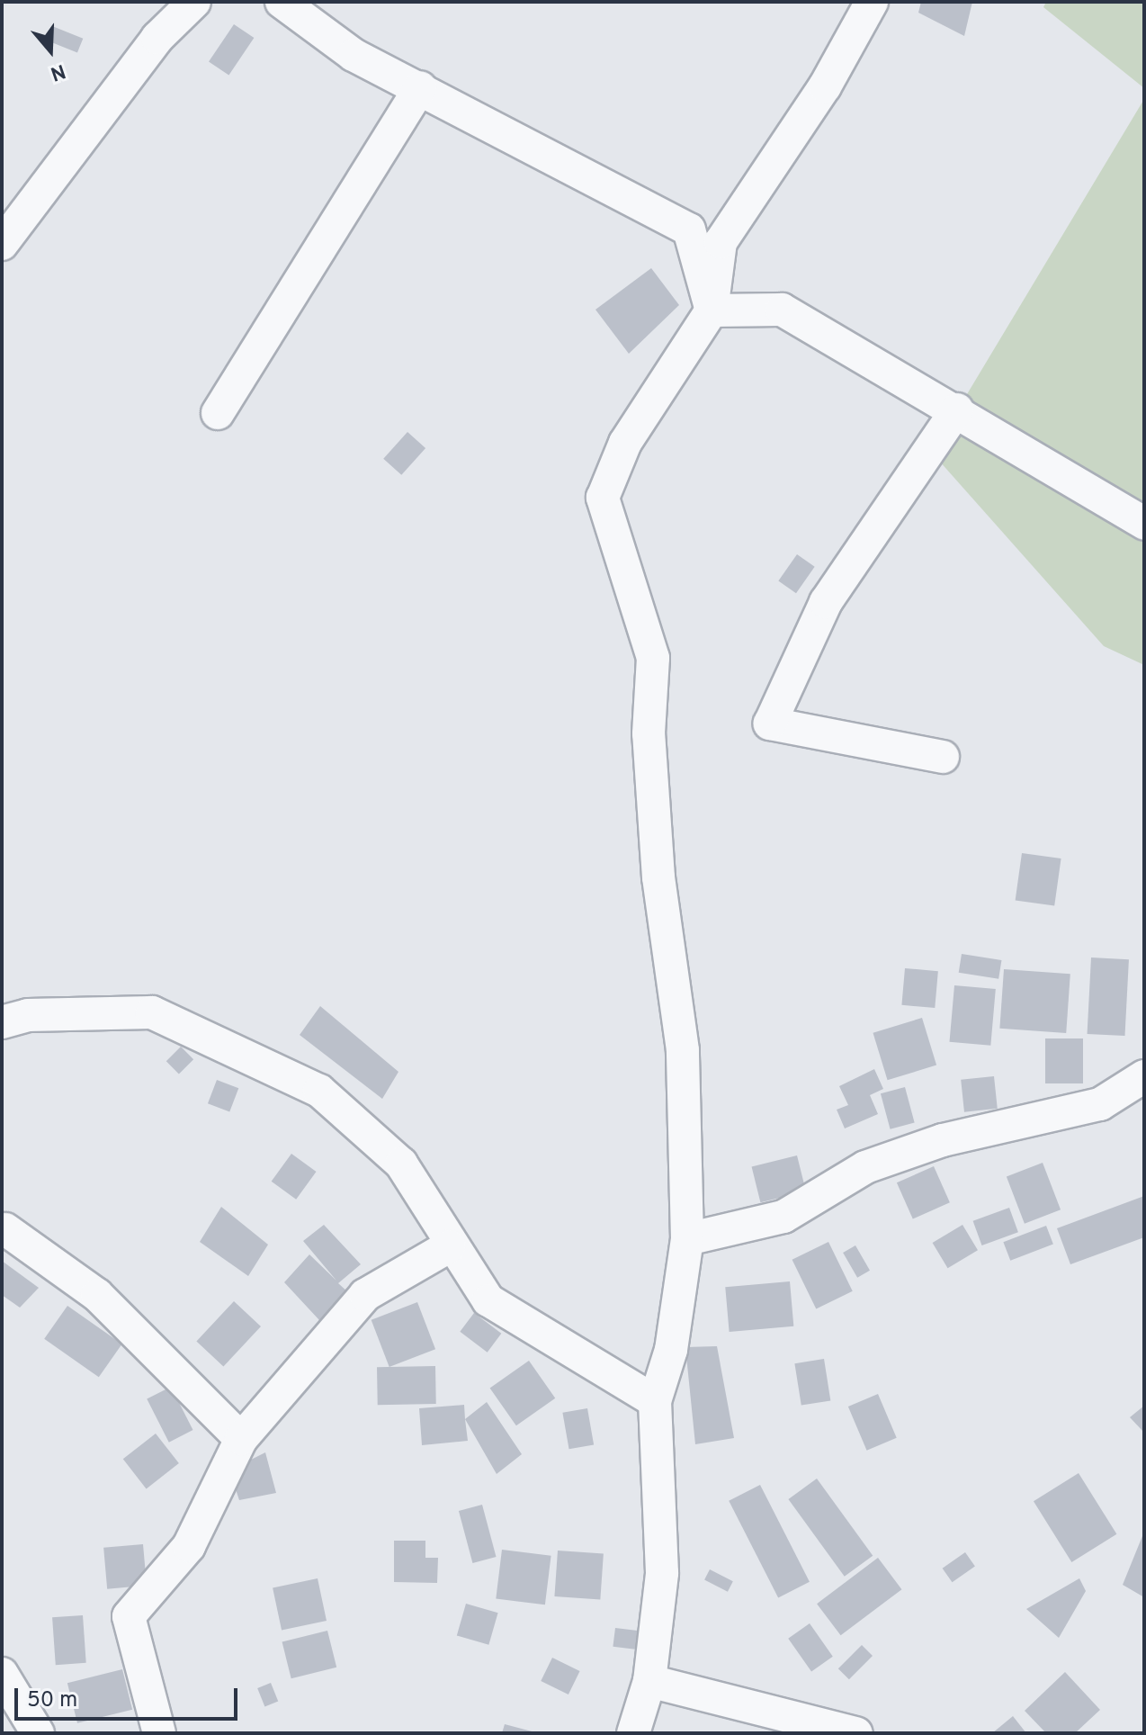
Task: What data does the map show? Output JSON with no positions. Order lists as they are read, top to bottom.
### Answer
{
  "scale_bar": "50 m",
  "north": "bottom"
}
